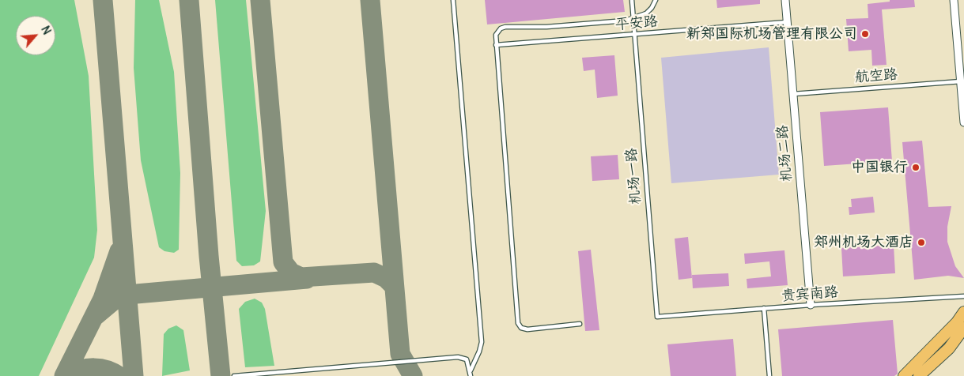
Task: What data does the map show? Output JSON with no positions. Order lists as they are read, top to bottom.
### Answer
{
  "streets": {
    "street": ["机场二路"],
    "lane": [
      "平安路",
      "航空路",
      "机场一路",
      "贵宾南路"
    ]
  },
  "crossings": [
    ["平安路", "机场二路"],
    ["平安路", "机场一路"],
    ["航空路", "机场二路"],
    ["机场二路", "贵宾南路"],
    ["机场一路", "贵宾南路"]
  ],
  "places": ["新郑国际机场管理有限公司", "中国银行", "郑州机场大酒店"],
  "north": "top right"
}
